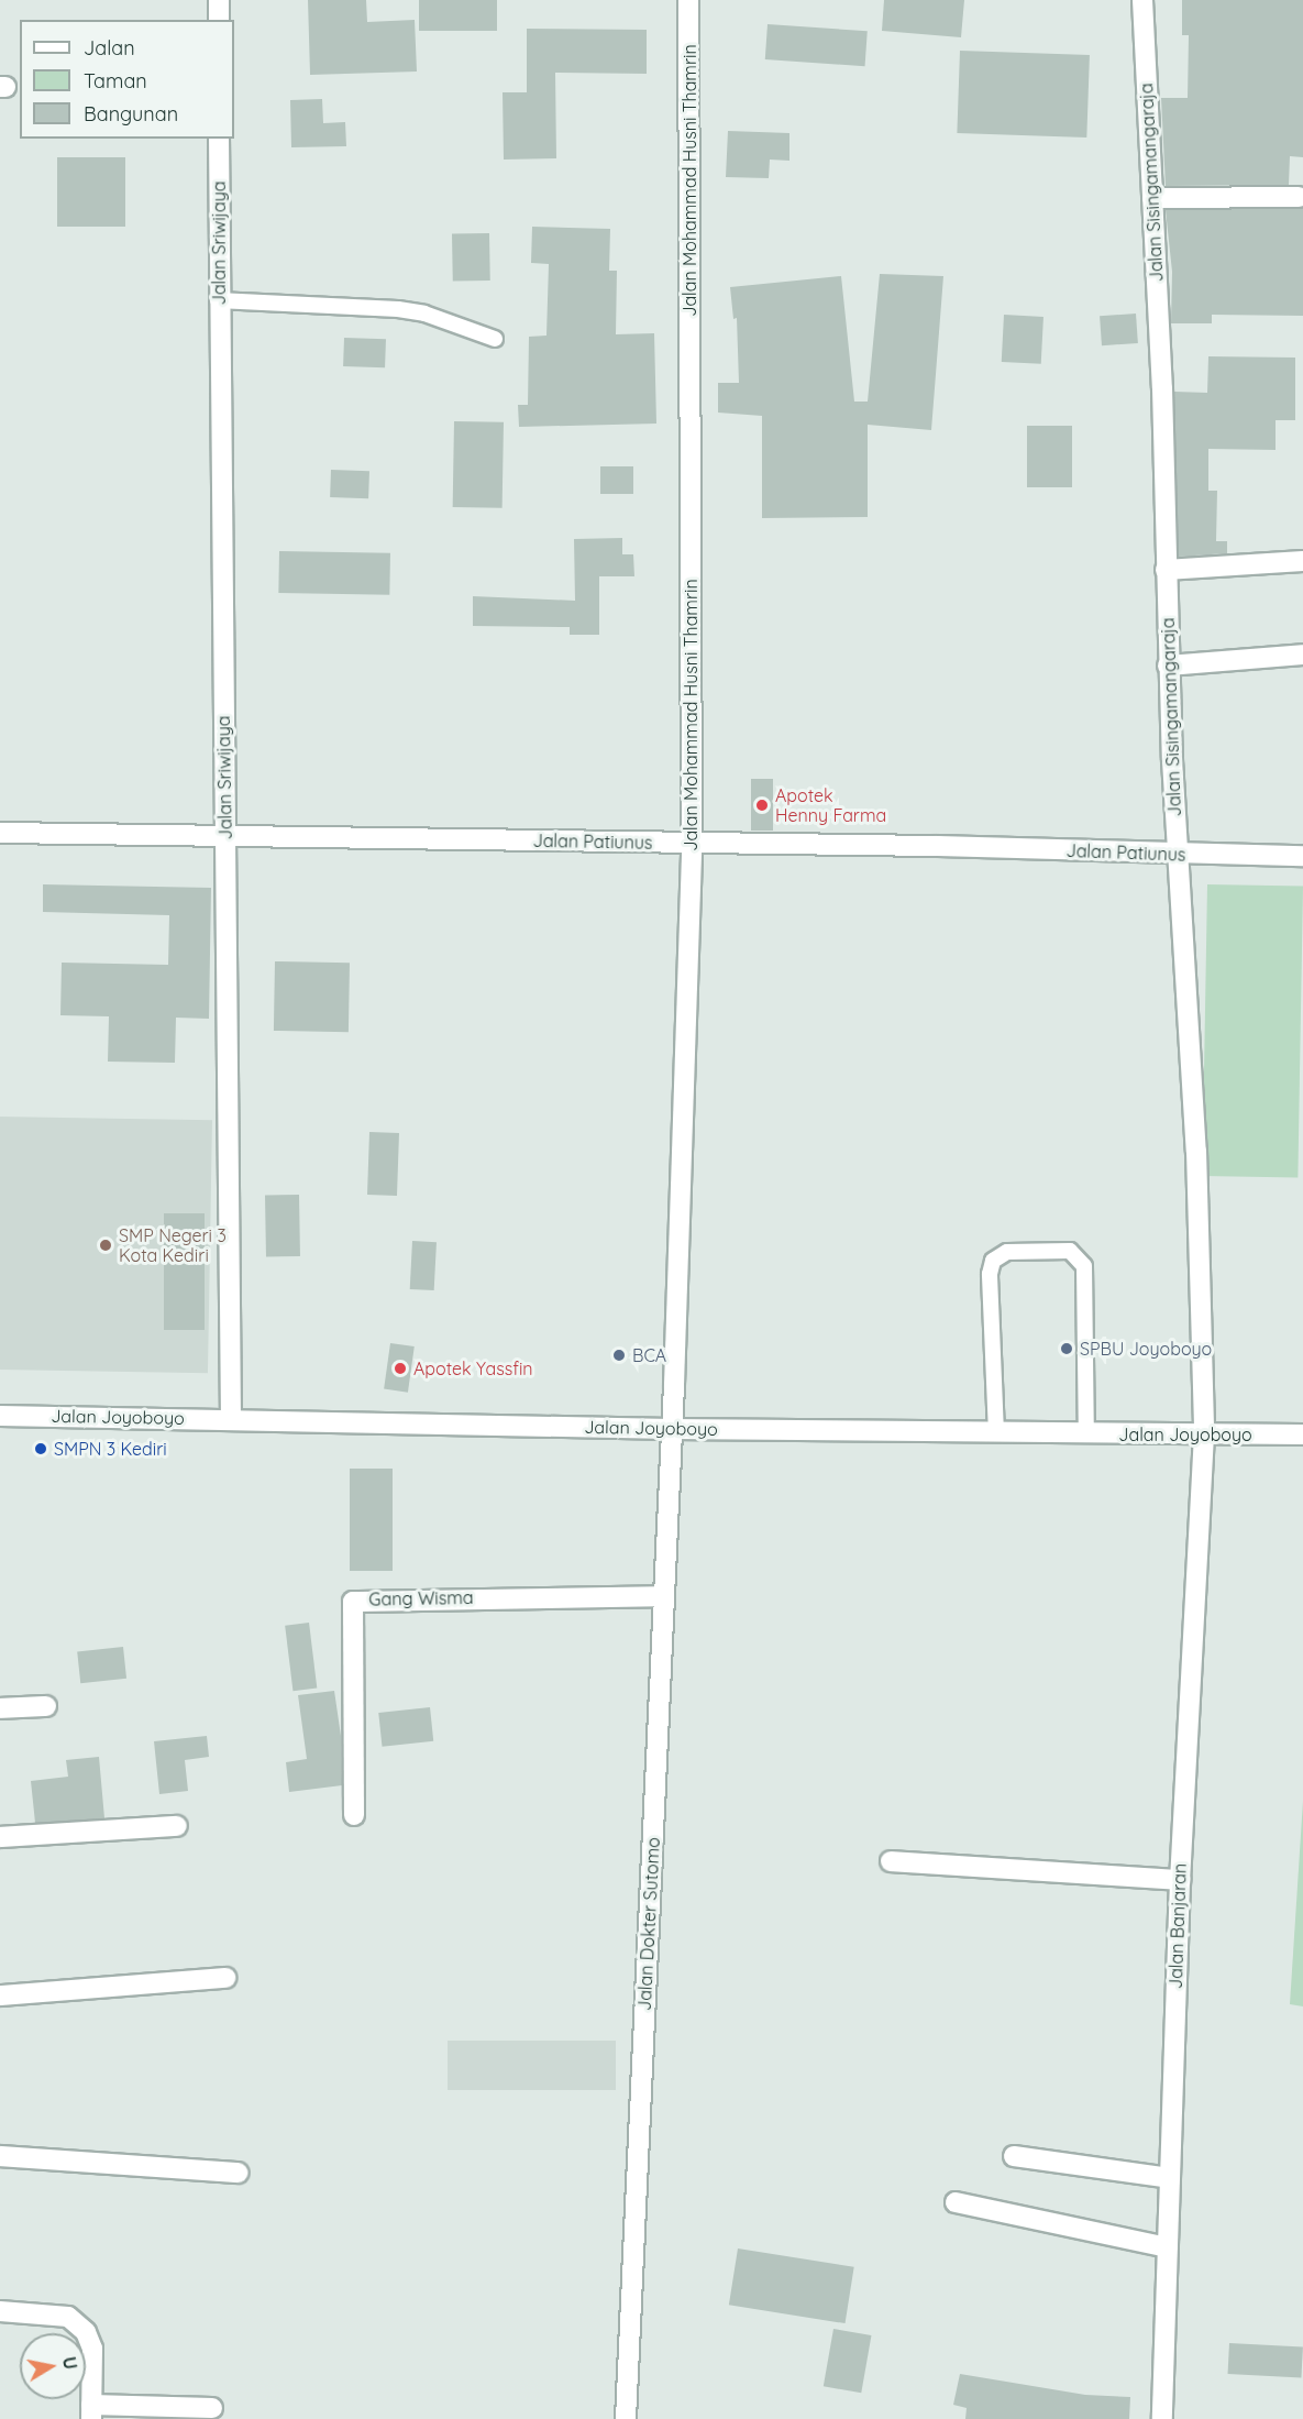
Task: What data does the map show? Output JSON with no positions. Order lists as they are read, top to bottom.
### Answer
{
  "streets": {
    "street": [
      "Jalan Mohammad Husni Thamrin",
      "Jalan Sisingamangaraja",
      "Jalan Sriwijaya",
      "Jalan Patiunus",
      "Jalan Joyoboyo",
      "Gang Wisma",
      "Jalan Dokter Sutomo",
      "Jalan Banjaran"
    ]
  },
  "crossings": [
    ["Jalan Mohammad Husni Thamrin", "Jalan Patiunus"],
    ["Jalan Mohammad Husni Thamrin", "Jalan Joyoboyo"],
    ["Jalan Mohammad Husni Thamrin", "Jalan Dokter Sutomo"],
    ["Jalan Sisingamangaraja", "Jalan Patiunus"],
    ["Jalan Sisingamangaraja", "Jalan Joyoboyo"],
    ["Jalan Sisingamangaraja", "Jalan Banjaran"],
    ["Jalan Sriwijaya", "Jalan Patiunus"],
    ["Jalan Sriwijaya", "Jalan Joyoboyo"],
    ["Jalan Joyoboyo", "Jalan Dokter Sutomo"],
    ["Jalan Joyoboyo", "Jalan Banjaran"],
    ["Gang Wisma", "Jalan Dokter Sutomo"]
  ],
  "places": [
    "Apotek Henny Farma",
    "SMP Negeri 3 Kota Kediri",
    "SPBU Joyoboyo",
    "BCA",
    "Apotek Yassfin",
    "SMPN 3 Kediri"
  ],
  "legend": ["Jalan", "Taman", "Bangunan"],
  "north": "right"
}
